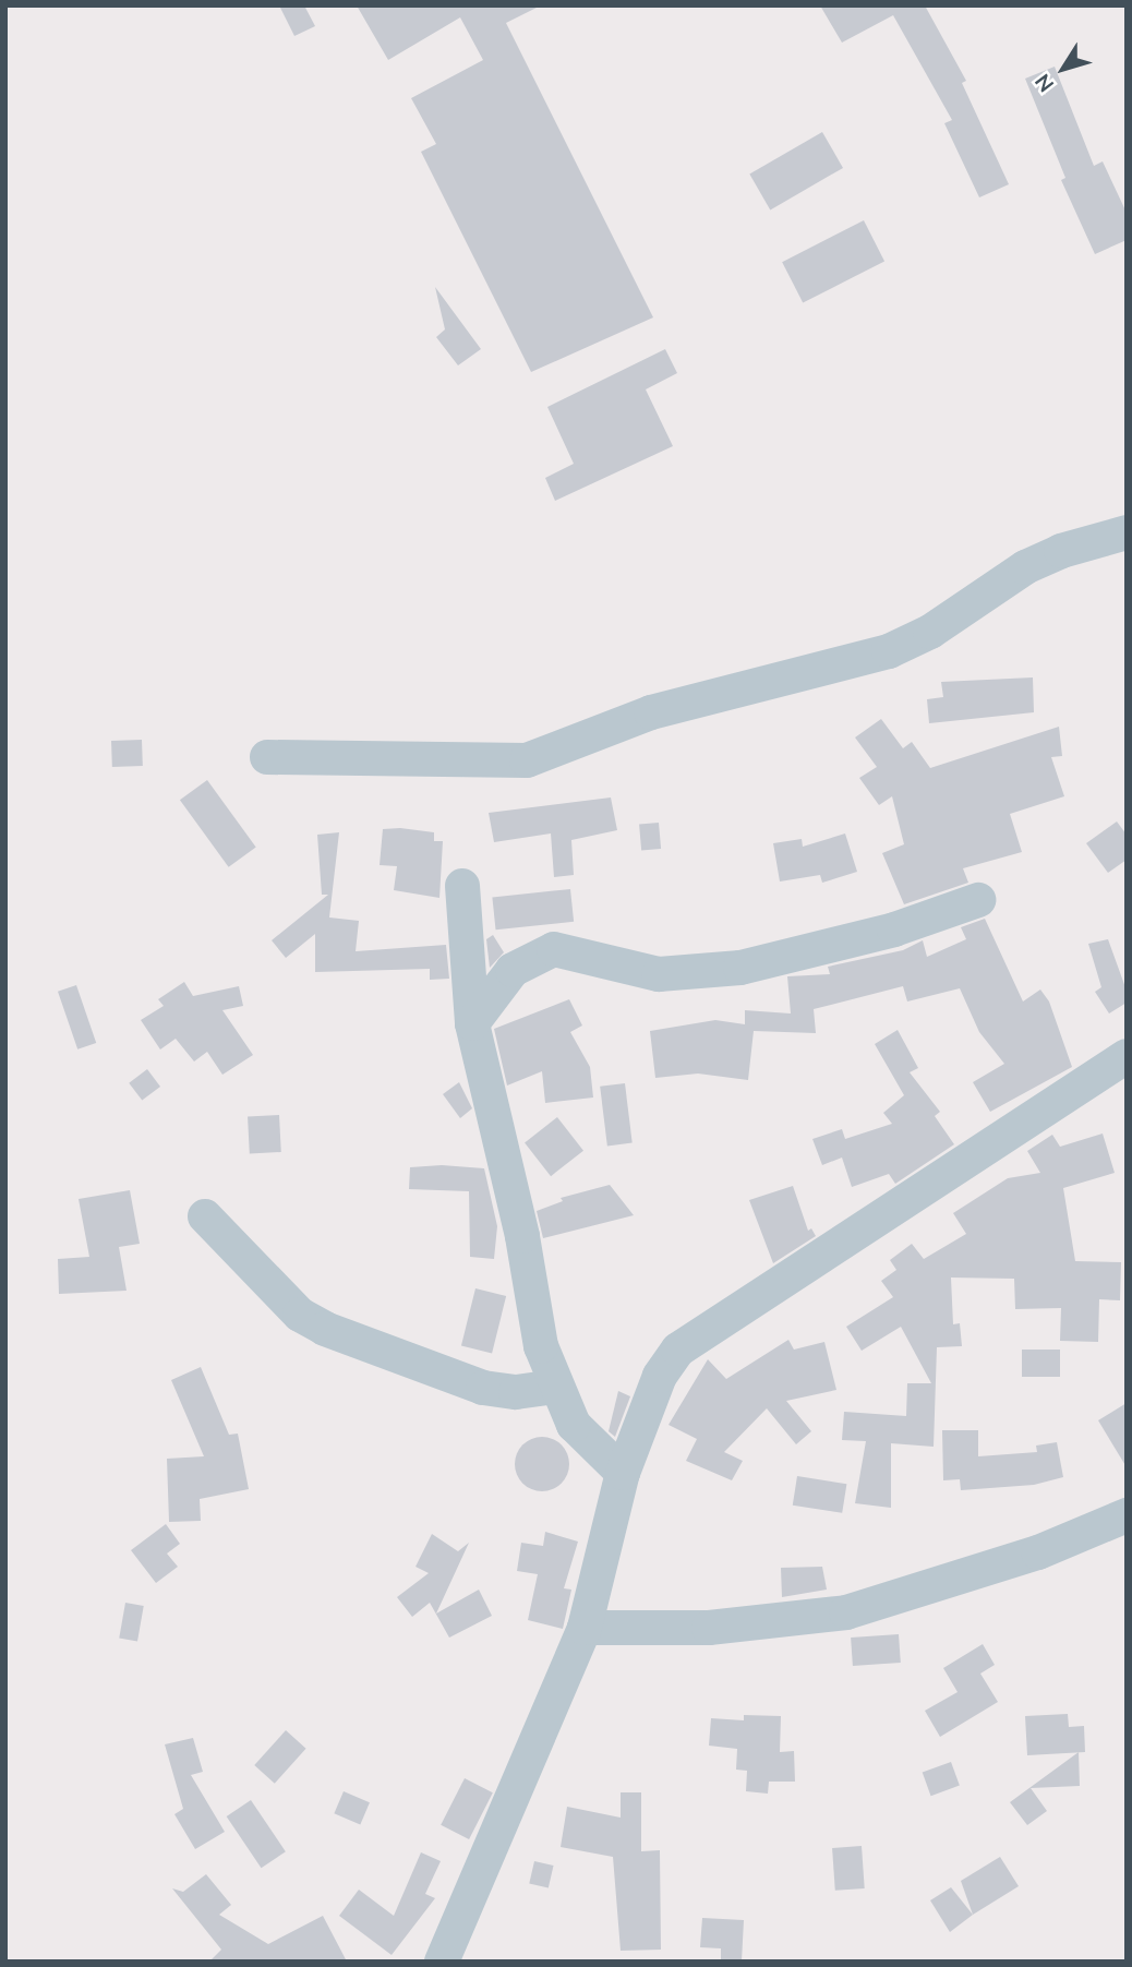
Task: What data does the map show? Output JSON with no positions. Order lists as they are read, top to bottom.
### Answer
{
  "north": "bottom left"
}
